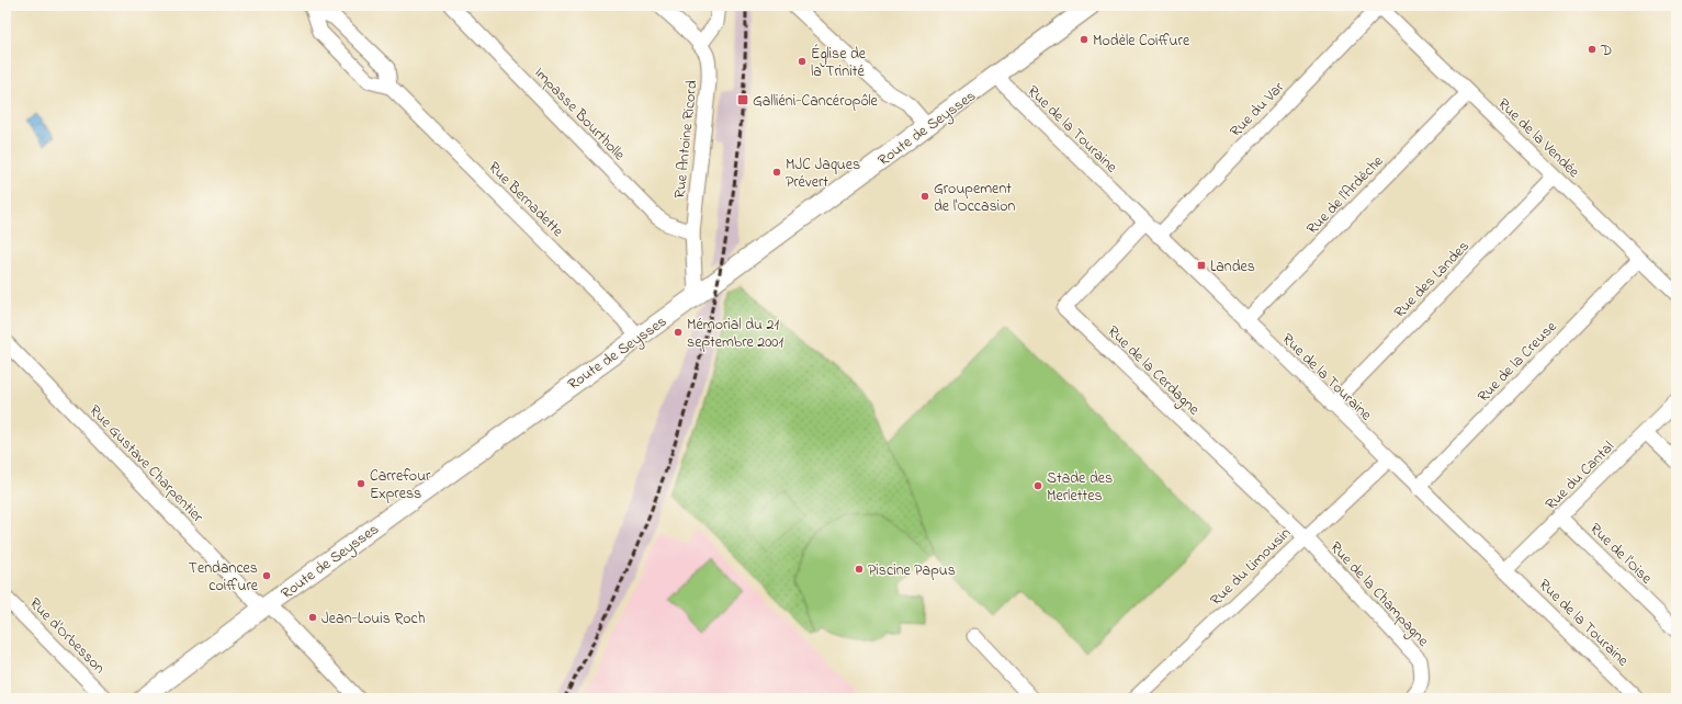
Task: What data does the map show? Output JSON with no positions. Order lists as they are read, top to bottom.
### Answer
{
  "streets": {
    "main road": ["Route de Seysses"],
    "street": [
      "Rue du Var",
      "Impasse Bourtholle",
      "Rue de la Touraine",
      "Rue de la Vendée",
      "Rue Antoine Ricord",
      "Rue de l'Ardèche",
      "Rue Bernadette",
      "Rue des Landes",
      "Rue de la Creuse",
      "Rue de la Cerdagne",
      "Rue Gustave Charpentier",
      "Rue du Cantal",
      "Rue de l'Oise",
      "Rue du Limousin",
      "Rue de la Champagne",
      "Rue d'Orbesson"
    ]
  },
  "crossings": [
    ["Rue du Var", "Rue de la Touraine"],
    ["Rue du Var", "Rue de la Vendée"],
    ["Impasse Bourtholle", "Rue Antoine Ricord"],
    ["Route de Seysses", "Rue de la Touraine"],
    ["Route de Seysses", "Rue Antoine Ricord"],
    ["Route de Seysses", "Rue Bernadette"],
    ["Route de Seysses", "Rue Gustave Charpentier"],
    ["Rue de la Touraine", "Rue de l'Ardèche"],
    ["Rue de la Touraine", "Rue des Landes"],
    ["Rue de la Touraine", "Rue de la Creuse"],
    ["Rue de la Touraine", "Rue de la Cerdagne"],
    ["Rue de la Touraine", "Rue du Cantal"],
    ["Rue de la Touraine", "Rue du Limousin"],
    ["Rue de la Vendée", "Rue de l'Ardèche"],
    ["Rue de la Vendée", "Rue des Landes"],
    ["Rue de la Vendée", "Rue de la Creuse"],
    ["Rue de la Cerdagne", "Rue du Limousin"],
    ["Rue de la Cerdagne", "Rue de la Champagne"],
    ["Rue du Cantal", "Rue de l'Oise"],
    ["Rue du Limousin", "Rue de la Champagne"]
  ],
  "places": {
    "other": [
      "Modèle Coiffure",
      "D",
      "Église de la Trinité",
      "MJC Jaques Prévert",
      "Groupement de l'Occasion",
      "Mémorial du 21 septembre 2001",
      "Carrefour Express",
      "Stade des Merlettes",
      "Piscine Papus",
      "Tendances coiffure",
      "Jean-Louis Roch"
    ],
    "transit": ["Galliéni-Cancéropôle", "Landes"]
  }
}
